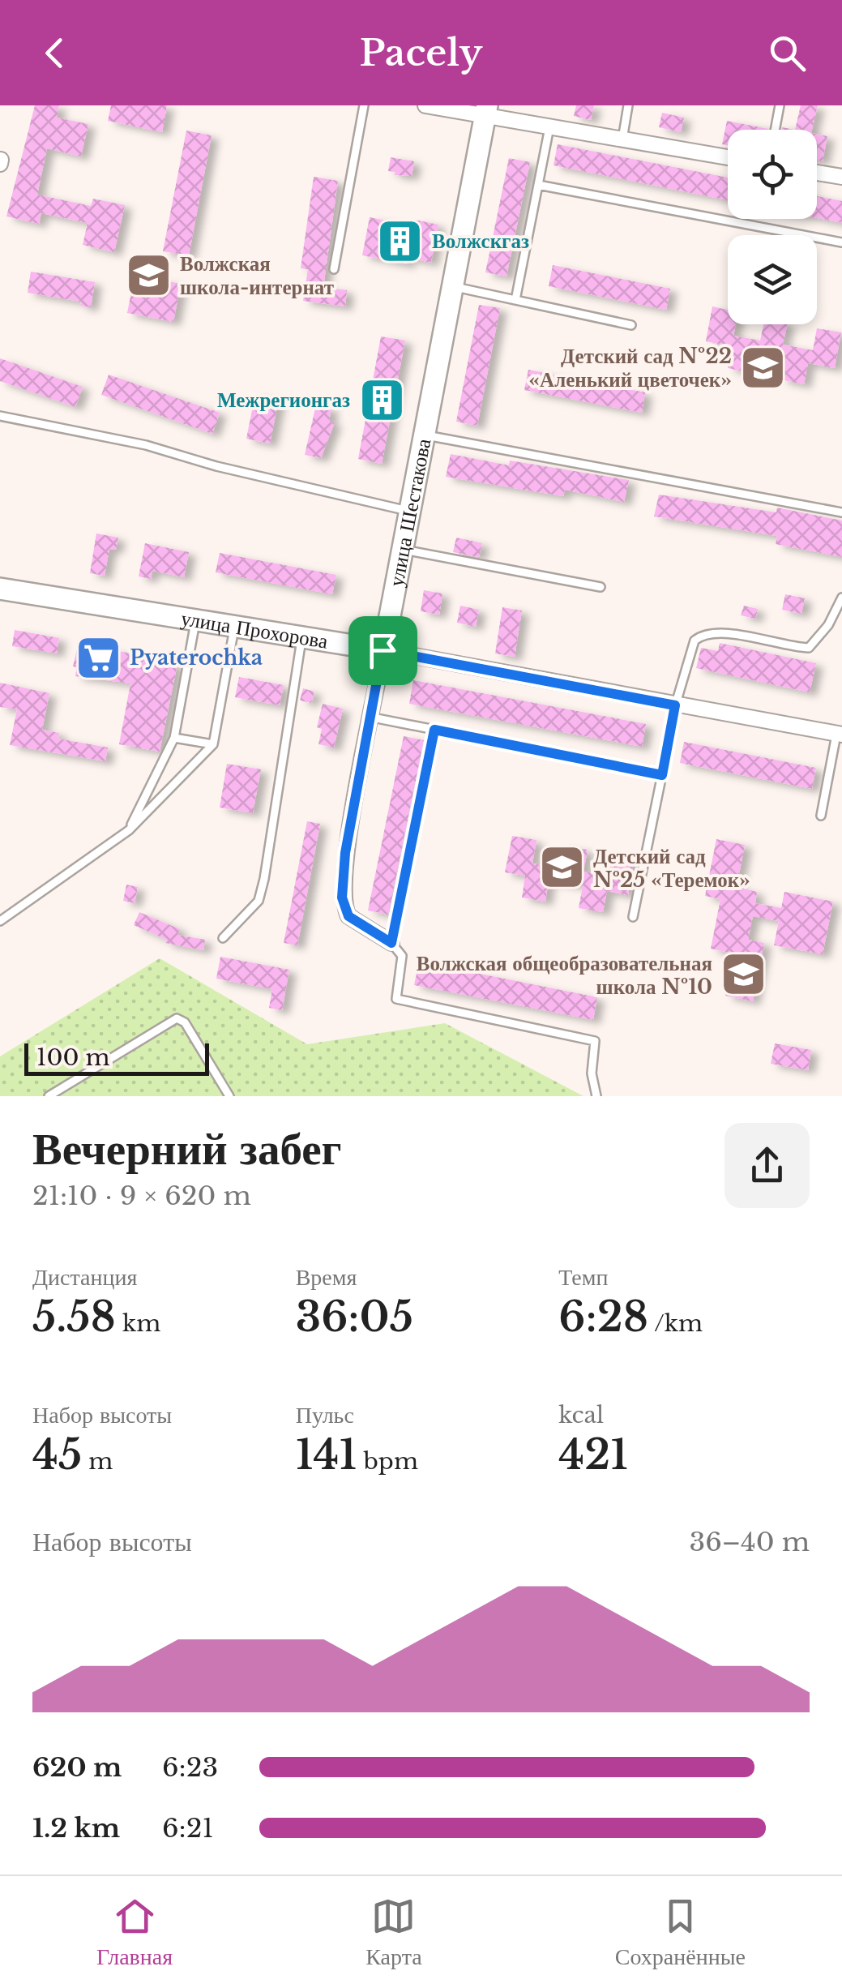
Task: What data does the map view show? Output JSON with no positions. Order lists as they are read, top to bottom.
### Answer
{
  "streets": {
    "main road": ["улица Шестакова", "улица Прохорова"]
  },
  "crossings": [
    ["улица Шестакова", "улица Прохорова"]
  ],
  "places": {
    "building": ["Волжскгаз", "Межрегионгаз"],
    "school or university": [
      "Волжская школа-интернат",
      "Детский сад №22 «Аленький цветочек»",
      "Детский сад №25 «Теремок»",
      "Волжская общеобразовательная школа №10"
    ],
    "supermarket": ["Pyaterochka"]
  },
  "scale_bar": "100 m",
  "page": {
    "header": "Pacely",
    "scale": "100 m",
    "heading": ["Вечерний забег", "21:10 · 9 × 620 m"],
    "stats": [
      ["Дистанция", "5.58 km"],
      ["Время", "36:05"],
      ["Темп", "6:28 /km"],
      ["Набор высоты", "45 m"],
      ["Пульс", "141 bpm"],
      ["kcal", "421"]
    ],
    "chart": ["Набор высоты", "36–40 m"],
    "list": [
      {
        "name": "620 m",
        "note": "6:23"
      },
      {
        "name": "1.2 km",
        "note": "6:21"
      }
    ],
    "tabs": ["Главная", "Карта", "Сохранённые"]
  }
}
